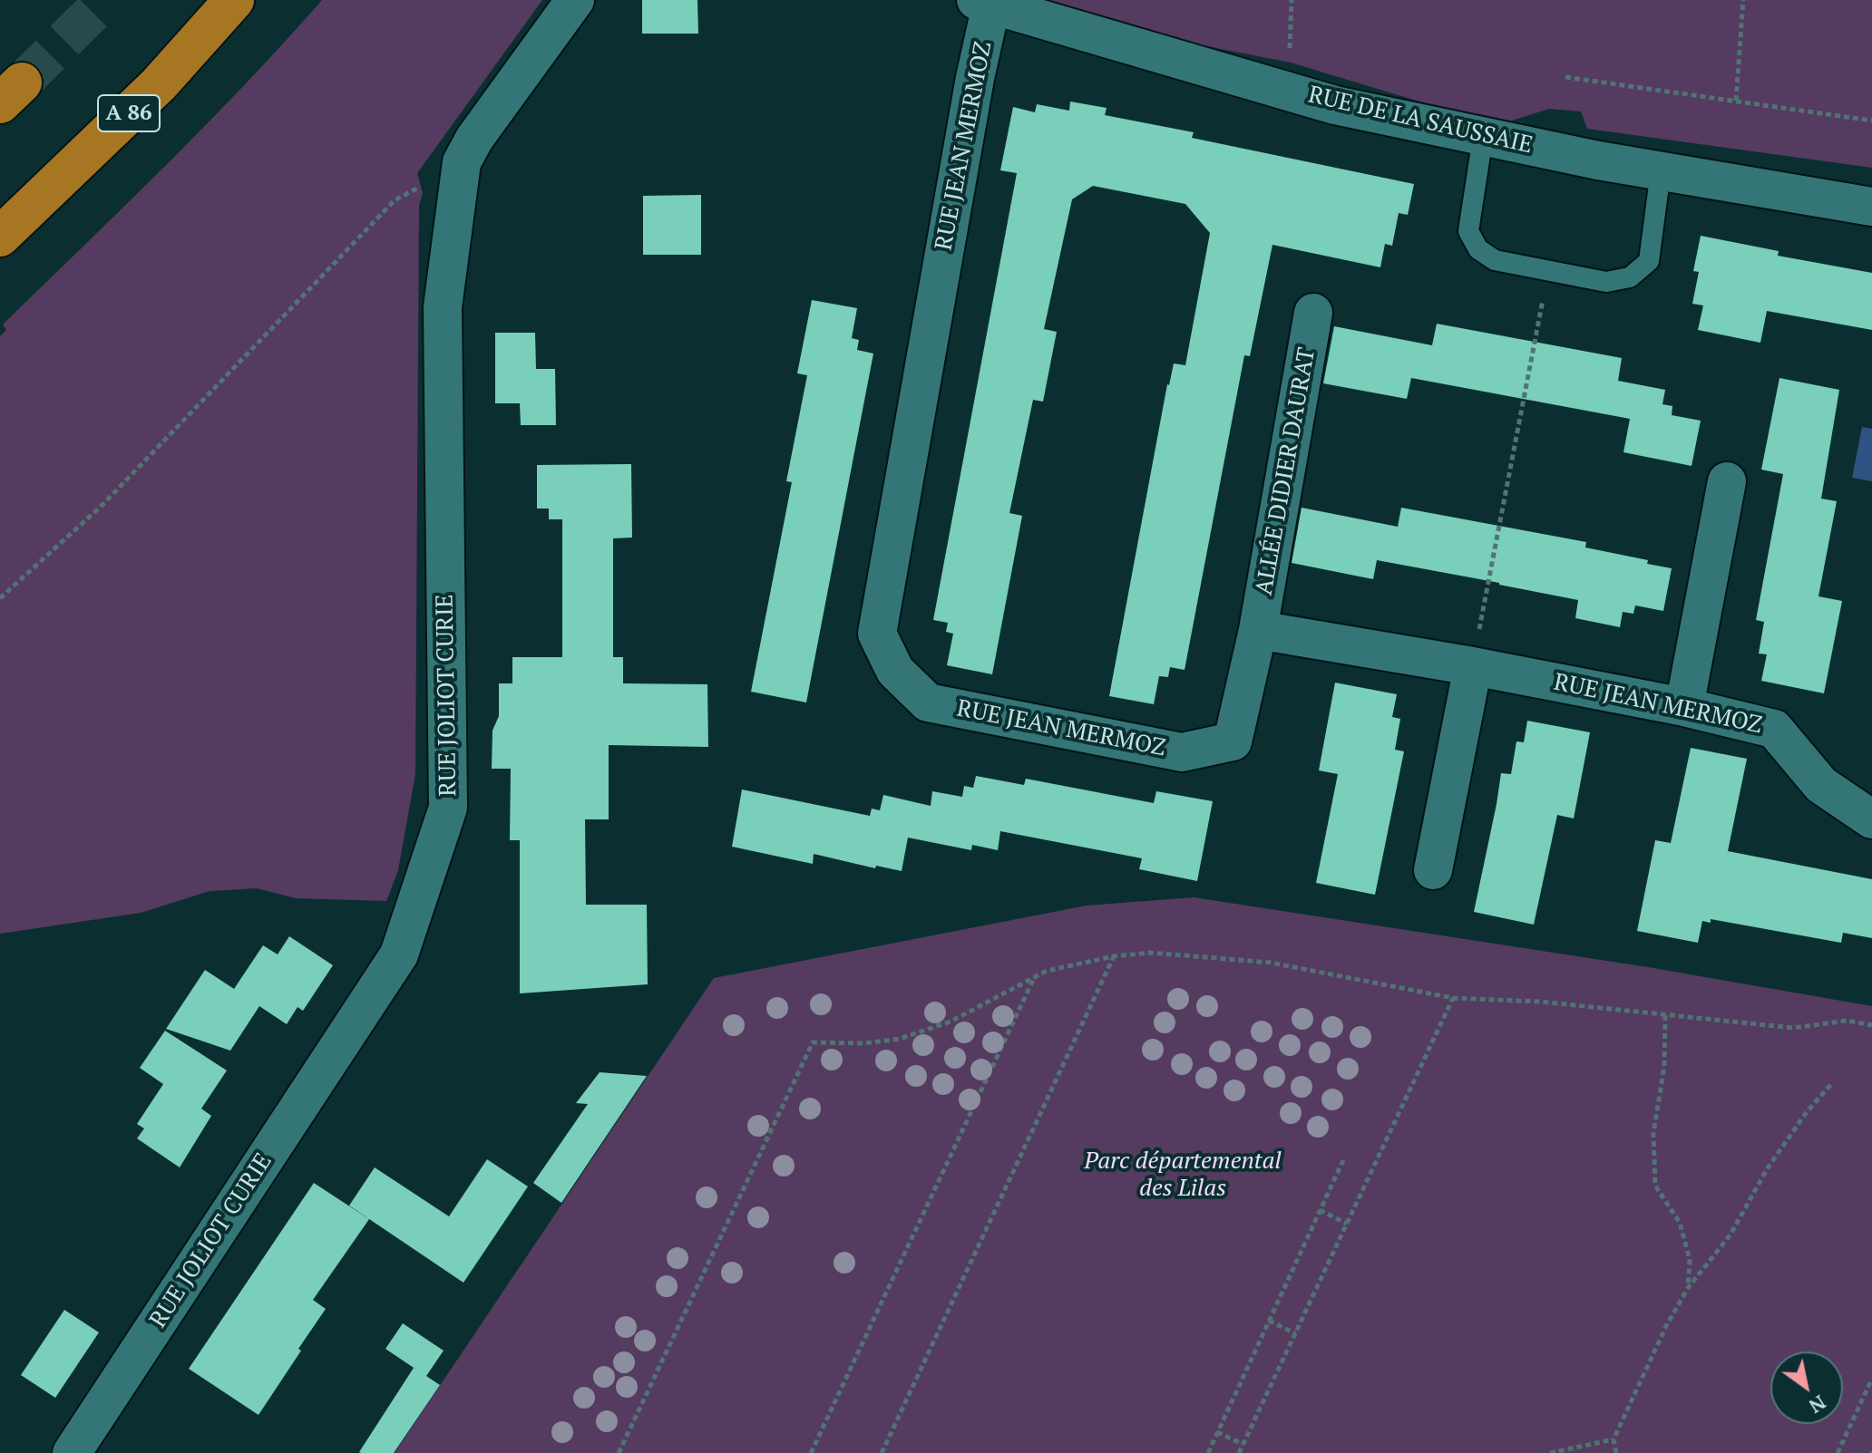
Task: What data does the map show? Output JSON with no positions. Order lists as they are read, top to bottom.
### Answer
{
  "streets": {
    "highway": ["A 86"],
    "street": [
      "RUE DE LA SAUSSAIE",
      "RUE JEAN MERMOZ",
      "ALLÉE DIDIER DAURAT",
      "RUE JOLIOT CURIE"
    ]
  },
  "crossings": [
    ["RUE DE LA SAUSSAIE", "RUE JEAN MERMOZ"],
    ["RUE JEAN MERMOZ", "ALLÉE DIDIER DAURAT"]
  ],
  "parks": ["Parc départemental des Lilas"],
  "north": "bottom right"
}
